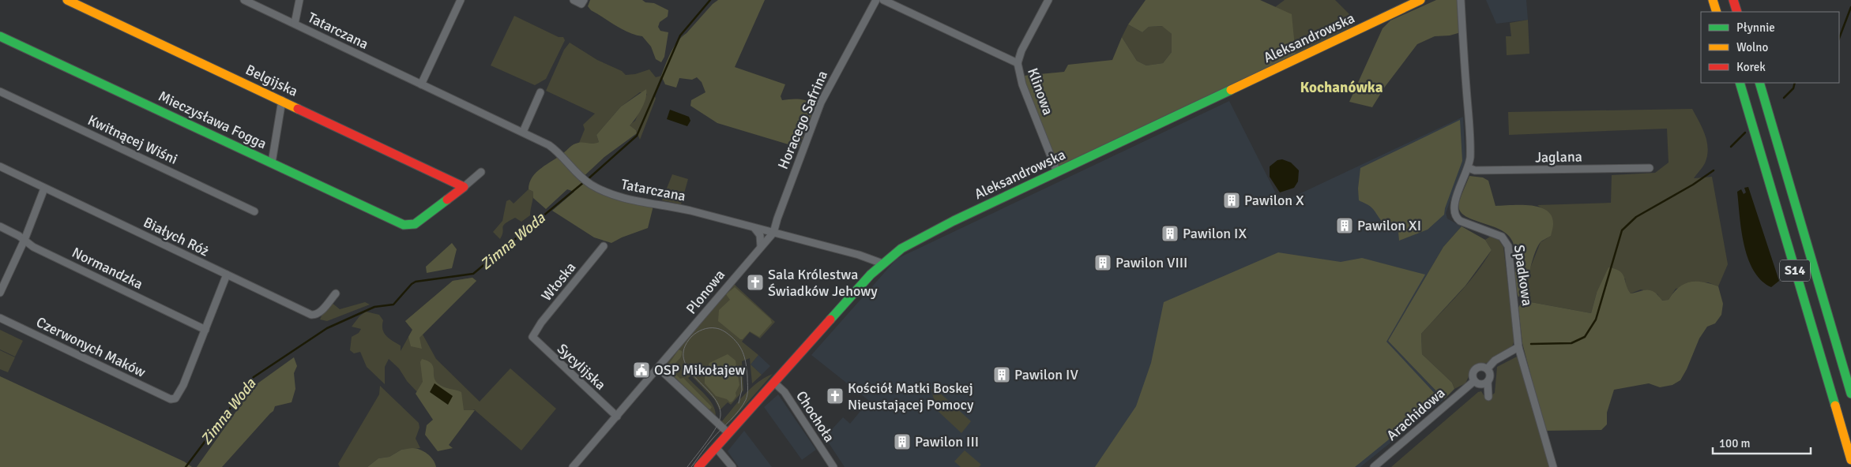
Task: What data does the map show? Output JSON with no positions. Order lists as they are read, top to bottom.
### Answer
{
  "streets": {
    "main road": [
      "Aleksandrowska",
      "Belgijska",
      "Mieczysława Fogga",
      "S14"
    ],
    "street": [
      "Tatarczana",
      "Klinowa",
      "Horacego Safrina",
      "Kwitnącej Wiśni",
      "Jaglana",
      "Białych Róż",
      "Normandzka",
      "Spadkowa",
      "Włoska",
      "Plonowa",
      "Czerwonych Maków",
      "Sycylijska",
      "Arachidowa",
      "Chochoła"
    ]
  },
  "crossings": [
    ["Tatarczana", "Aleksandrowska"],
    ["Tatarczana", "Horacego Safrina"],
    ["Tatarczana", "Plonowa"],
    ["Aleksandrowska", "Klinowa"],
    ["Aleksandrowska", "Chochoła"],
    ["Belgijska", "Mieczysława Fogga"],
    ["Horacego Safrina", "Plonowa"],
    ["Jaglana", "Spadkowa"],
    ["Normandzka", "Czerwonych Maków"],
    ["Włoska", "Sycylijska"],
    ["Plonowa", "Sycylijska"]
  ],
  "districts": ["Kochanówka"],
  "water": ["Zimna Woda"],
  "places": {
    "building": [
      "Pawilon X",
      "Pawilon XI",
      "Pawilon IX",
      "Pawilon VIII",
      "Pawilon IV",
      "Pawilon III"
    ],
    "church": ["Sala Królestwa Świadków Jehowy", "Kościół Matki Boskej Nieustającej Pomocy"],
    "public building": ["OSP Mikołajew"]
  },
  "legend": ["Płynnie", "Wolno", "Korek"],
  "scale_bar": "100 m"
}
